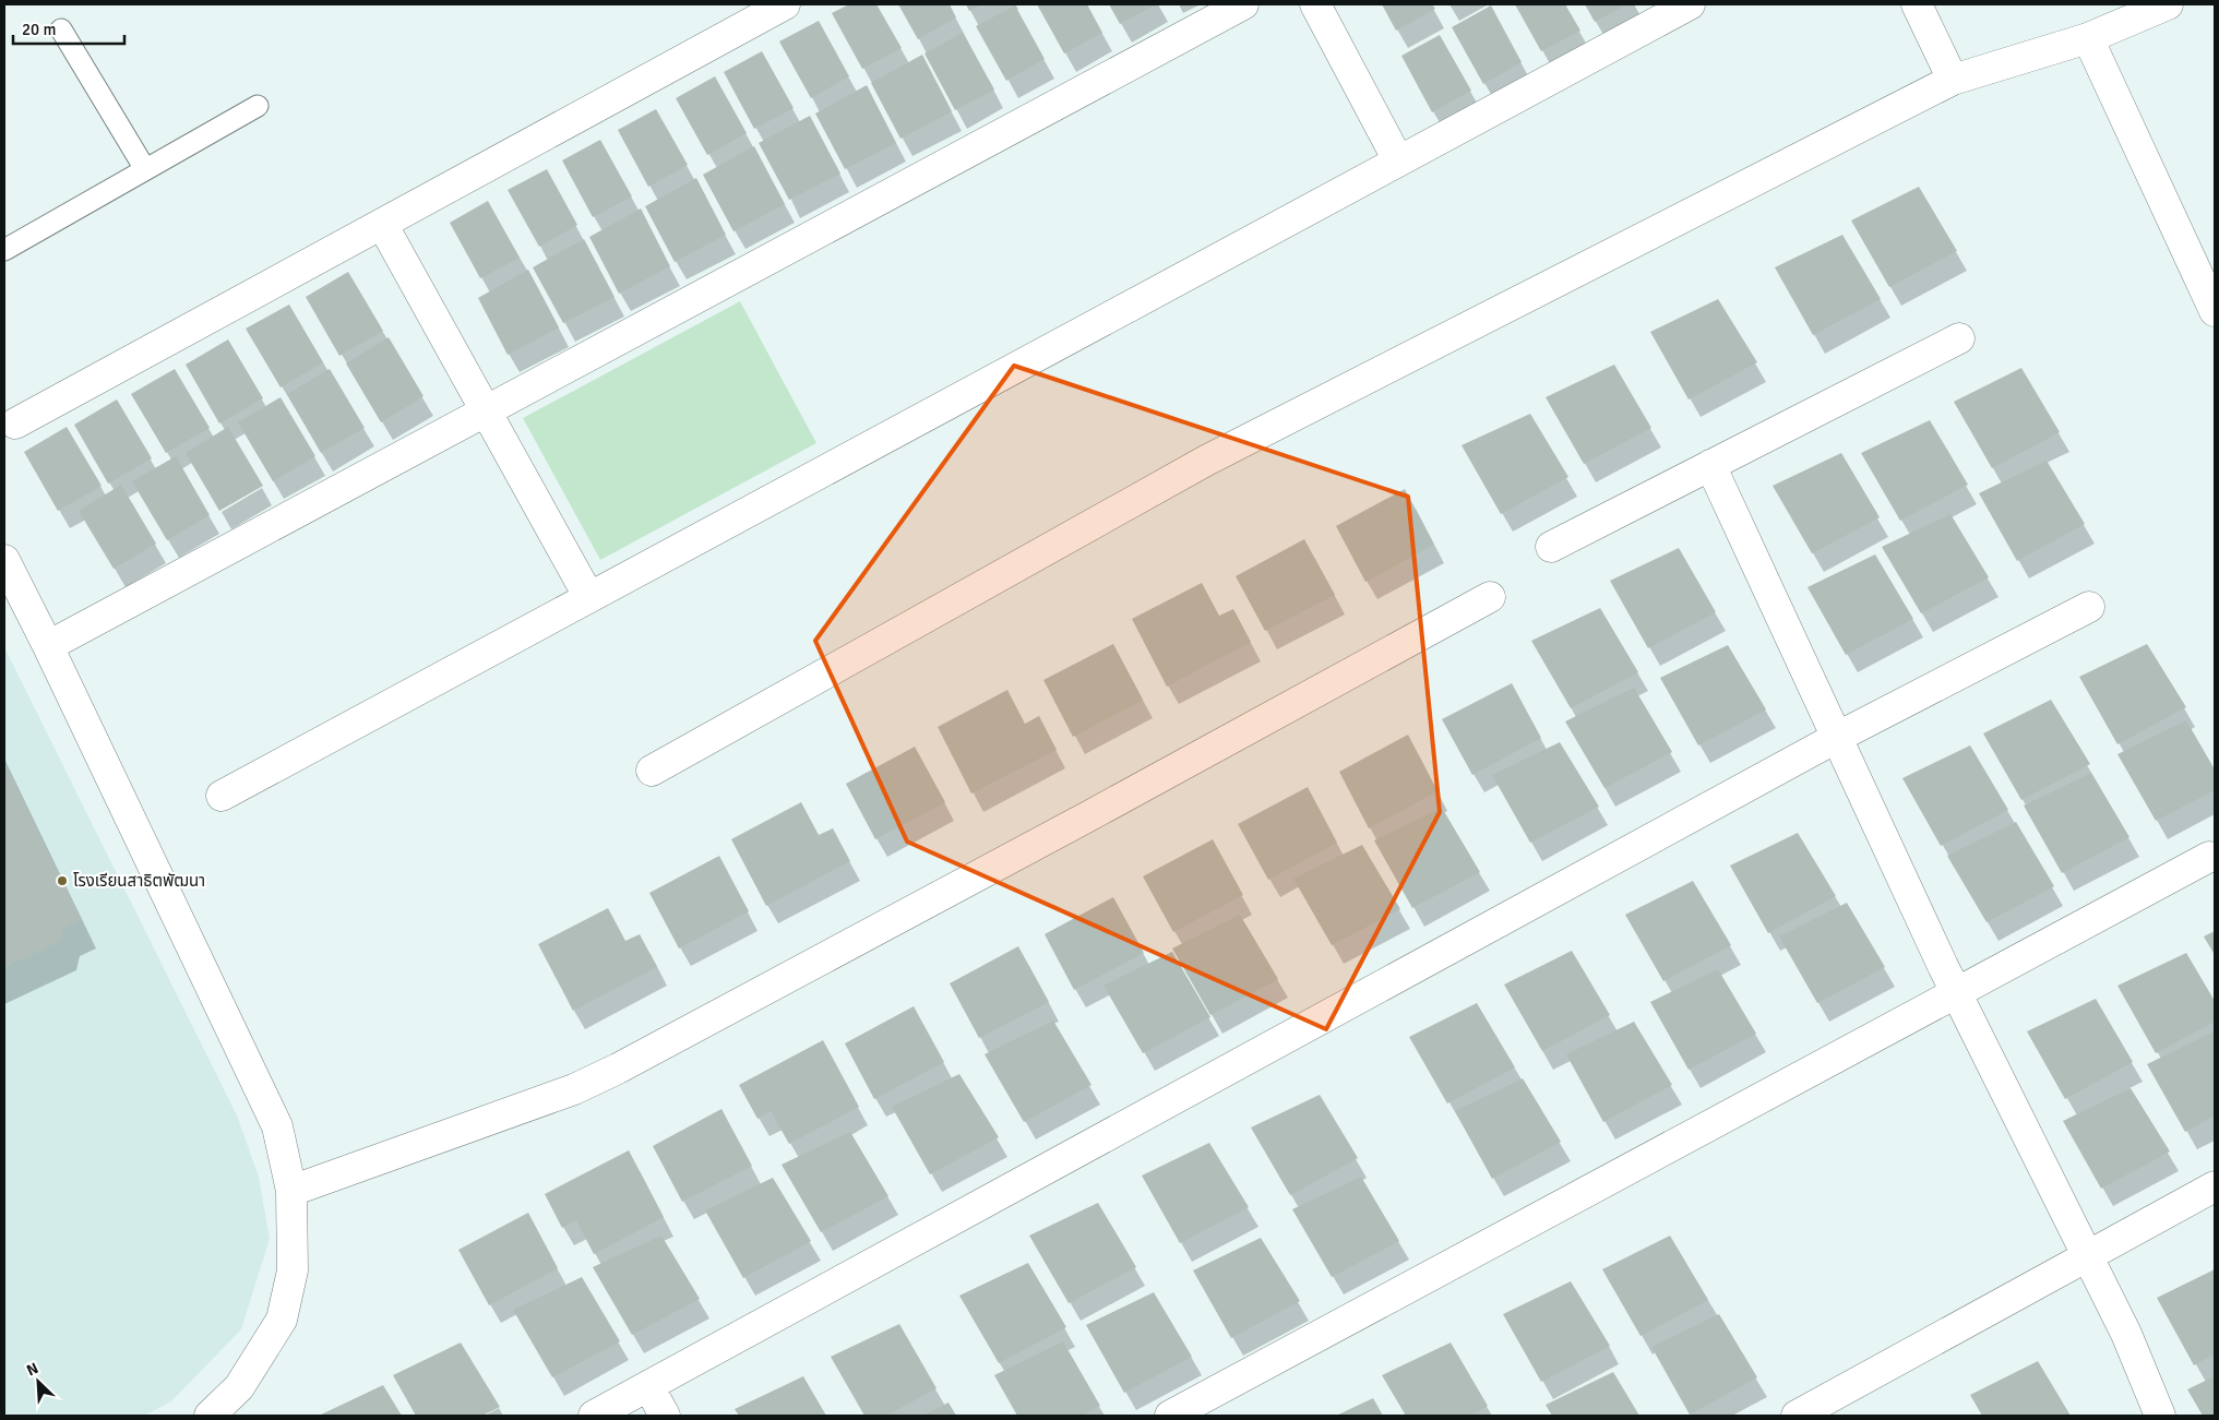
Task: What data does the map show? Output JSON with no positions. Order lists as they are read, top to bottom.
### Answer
{
  "places": ["โรงเรียนสาธิตพัฒนา"],
  "scale_bar": "20 m",
  "north": "top left"
}
